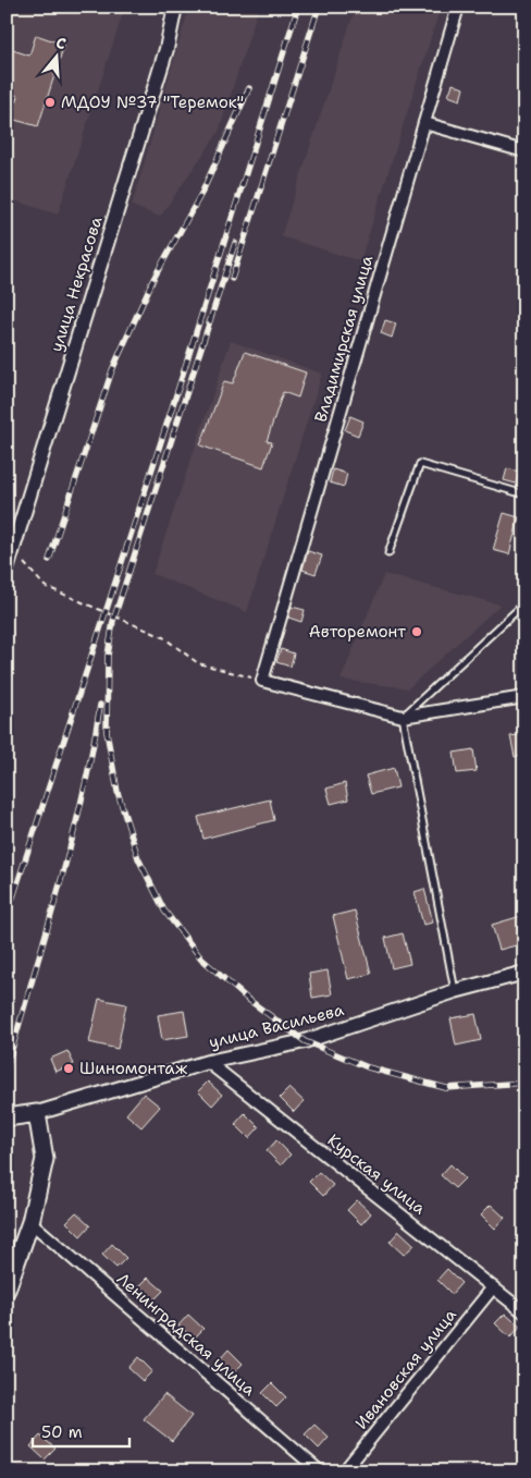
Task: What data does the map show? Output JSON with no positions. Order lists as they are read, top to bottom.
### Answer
{
  "streets": {
    "street": [
      "улица Некрасова",
      "Владимирская улица",
      "улица Васильева",
      "Курская улица",
      "Ленинградская улица",
      "Ивановская улица"
    ]
  },
  "crossings": [
    ["улица Васильева", "Курская улица"],
    ["Курская улица", "Ивановская улица"]
  ],
  "places": ["МДОУ №37 \"Теремок\"", "Авторемонт", "Шиномонтаж"],
  "scale_bar": "50 m",
  "north": "top"
}
